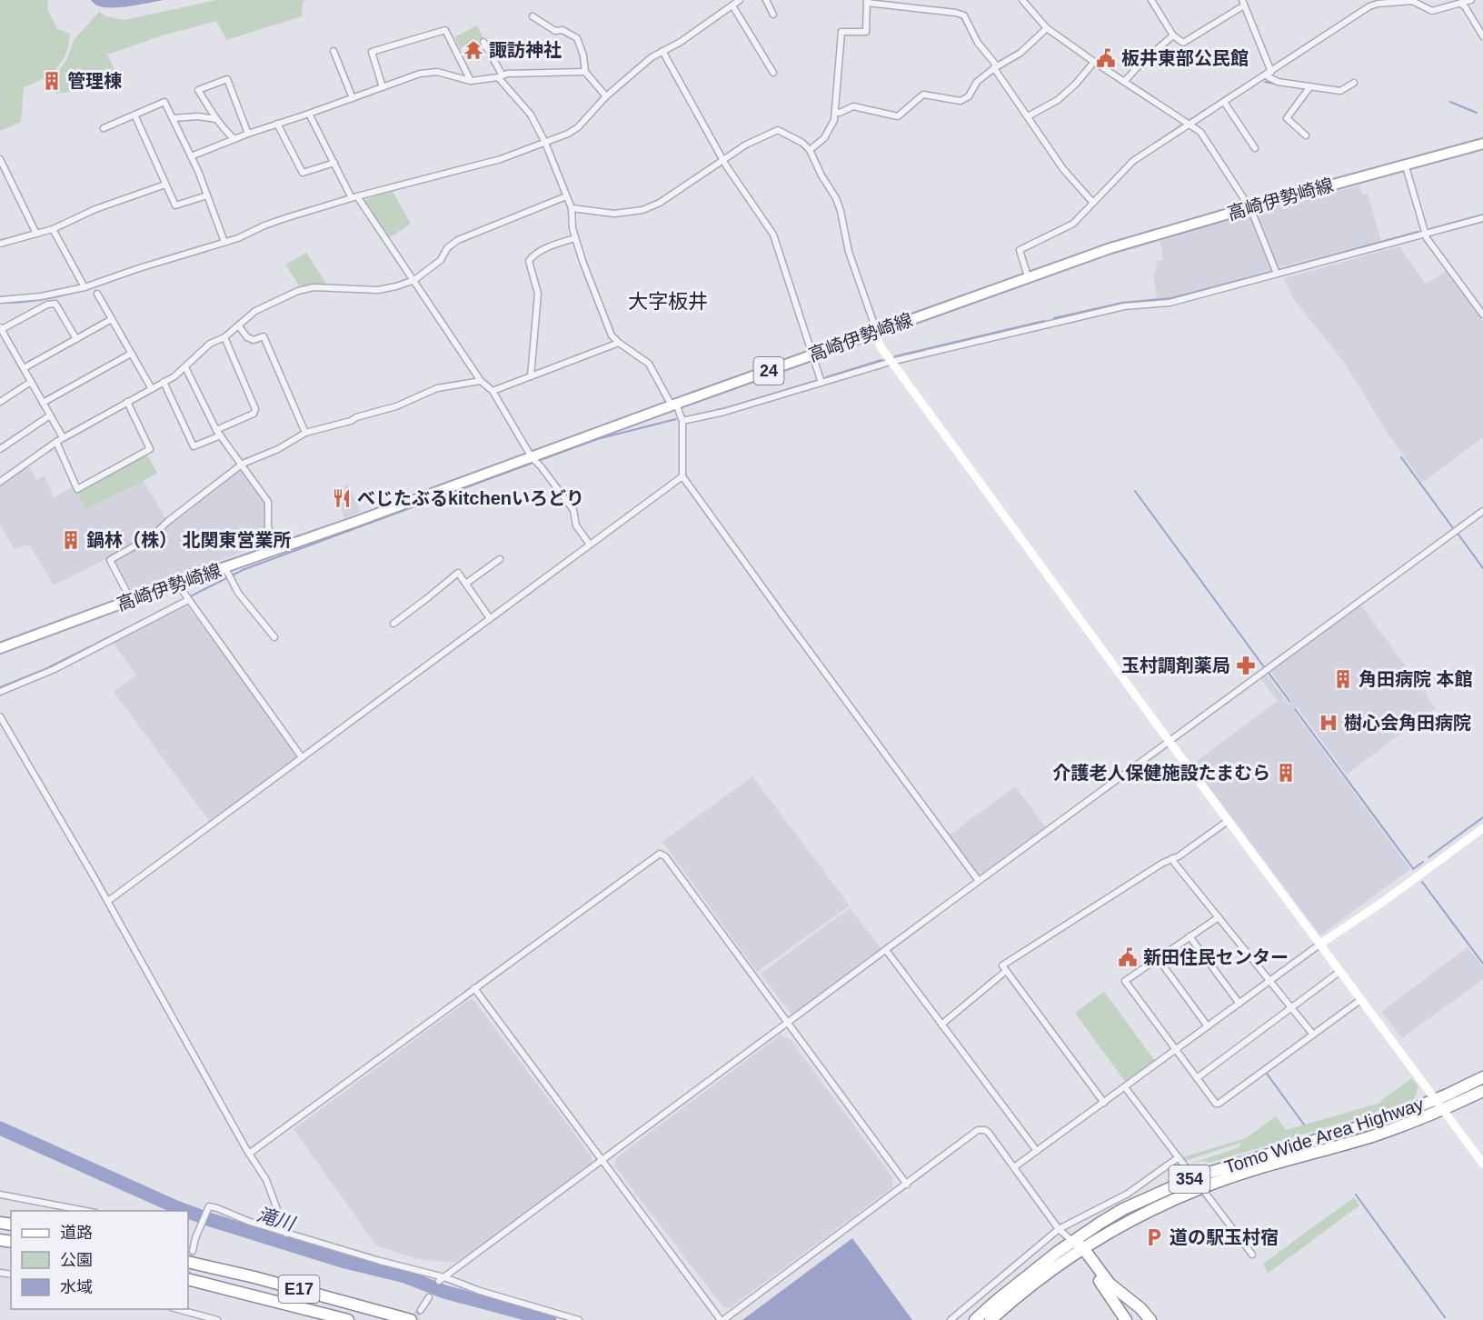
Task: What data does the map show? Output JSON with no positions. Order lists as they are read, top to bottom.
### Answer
{
  "streets": {
    "highway": ["Tomo Wide Area Highway", "354", "E17"],
    "main road": ["高崎伊勢崎線", "24"]
  },
  "districts": ["大字板井"],
  "water": ["滝川"],
  "places": {
    "temple": ["諏訪神社"],
    "public building": ["板井東部公民館", "新田住民センター"],
    "building": [
      "管理棟",
      "鍋林（株） 北関東営業所",
      "角田病院 本館",
      "介護老人保健施設たまむら"
    ],
    "restaurant": ["べじたぶるkitchenいろどり"],
    "pharmacy": ["玉村調剤薬局"],
    "hospital": ["樹心会角田病院"],
    "parking": ["道の駅玉村宿"]
  },
  "legend": ["道路", "公園", "水域"]
}
